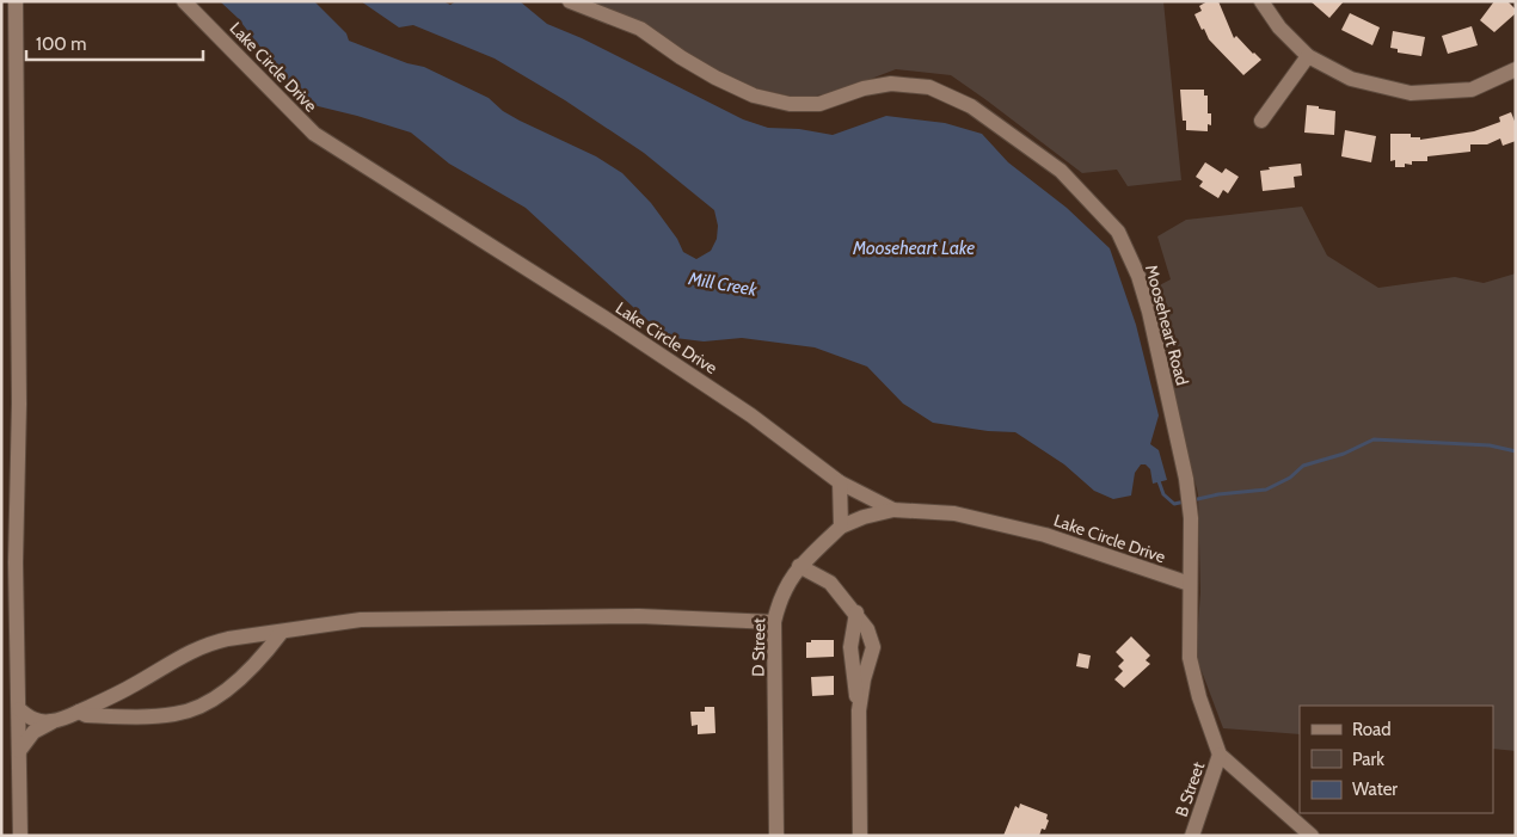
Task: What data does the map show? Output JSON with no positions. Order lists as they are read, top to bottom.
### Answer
{
  "streets": {
    "street": [
      "Lake Circle Drive",
      "Mooseheart Road",
      "D Street",
      "B Street"
    ]
  },
  "crossings": [
    ["Lake Circle Drive", "Mooseheart Road"],
    ["Lake Circle Drive", "D Street"],
    ["Mooseheart Road", "B Street"]
  ],
  "water": ["Mooseheart Lake", "Mill Creek"],
  "legend": ["Road", "Park", "Water"],
  "scale_bar": "100 m"
}
